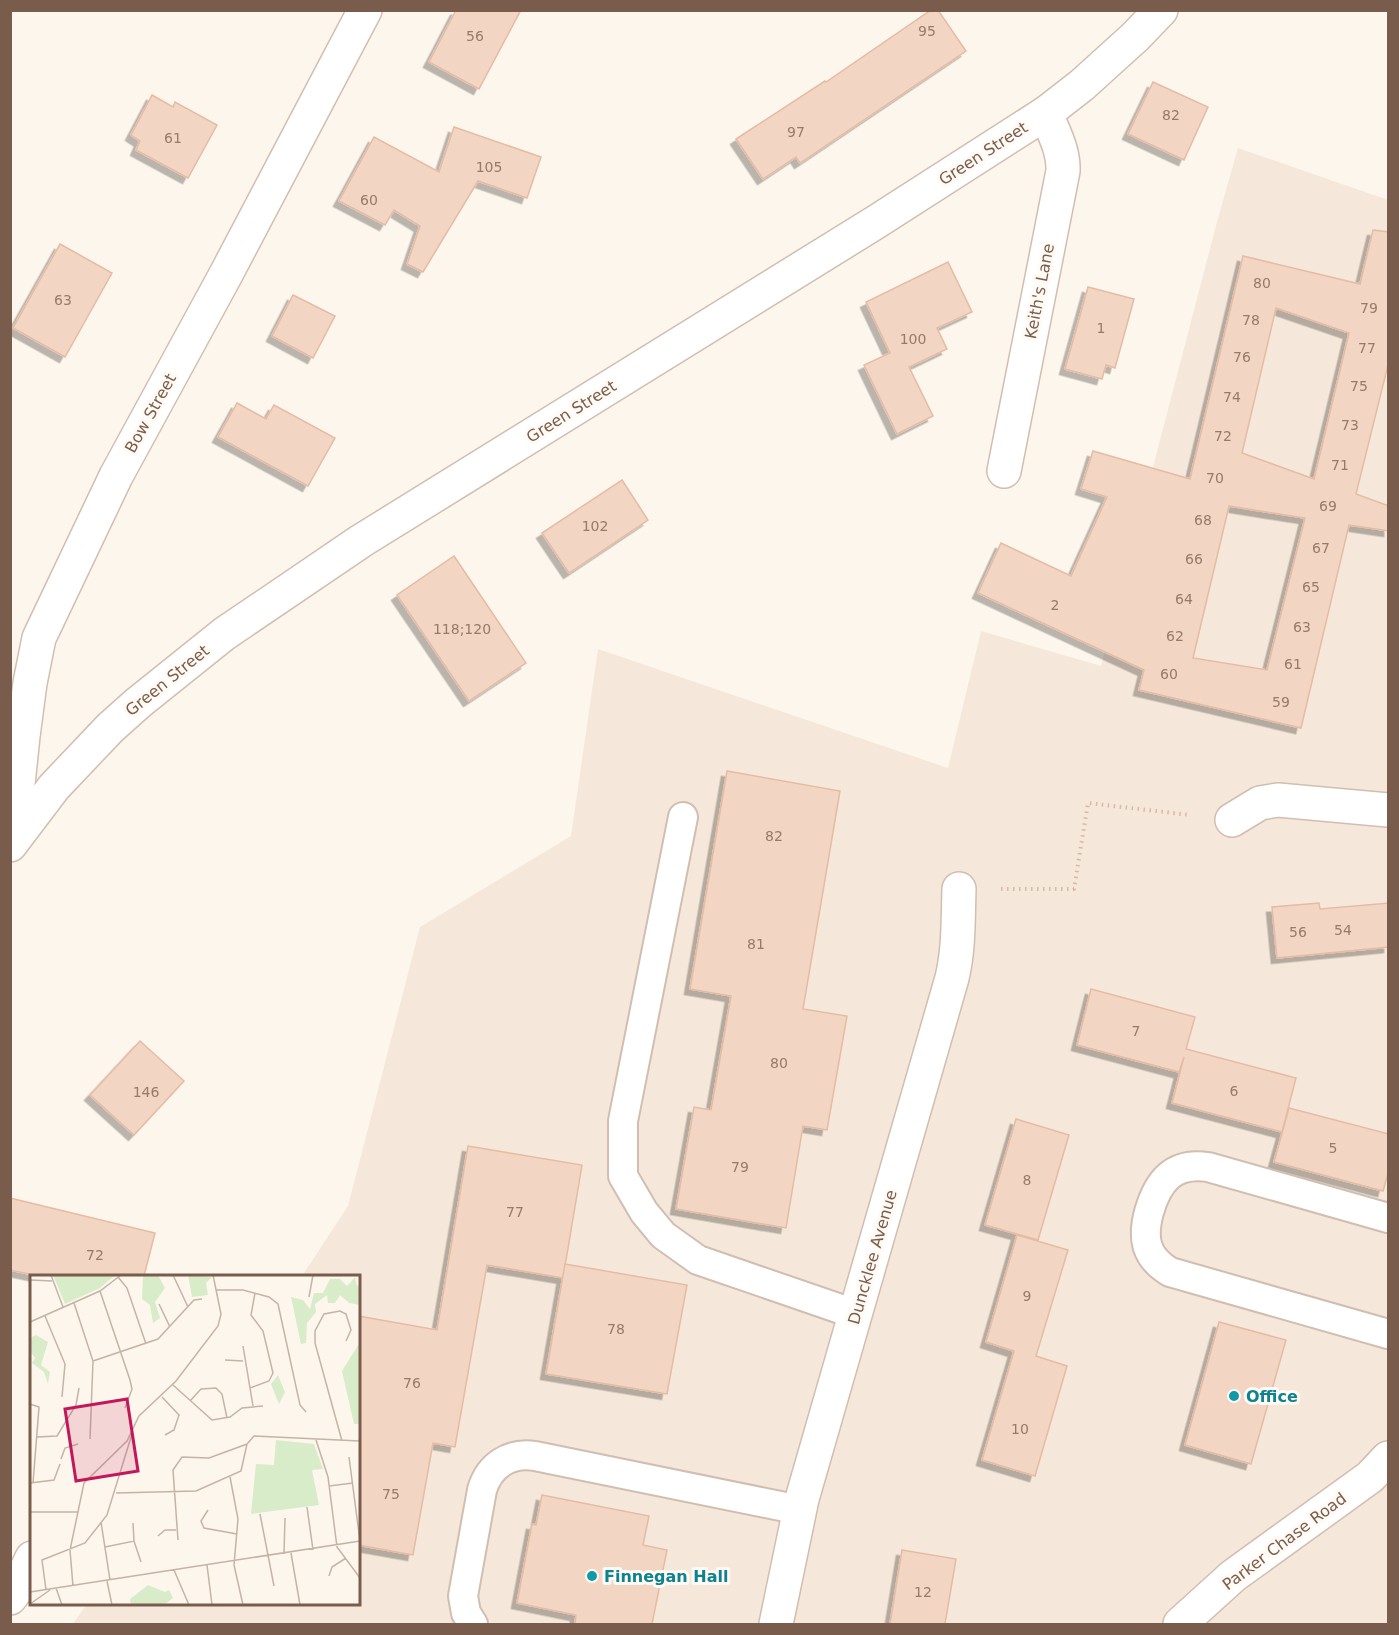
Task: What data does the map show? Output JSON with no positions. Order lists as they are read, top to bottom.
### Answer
{
  "streets": {
    "street": [
      "Green Street",
      "Keith's Lane",
      "Bow Street",
      "Duncklee Avenue",
      "Parker Chase Road"
    ]
  },
  "crossings": [
    ["Green Street", "Keith's Lane"],
    ["Green Street", "Bow Street"]
  ],
  "places": ["Office", "Finnegan Hall"],
  "house_numbers": [
    "95",
    "56",
    "82",
    "97",
    "61",
    "105",
    "60",
    "80",
    "63",
    "79",
    "78",
    "1",
    "100",
    "77",
    "76",
    "75",
    "74",
    "73",
    "72",
    "71",
    "70",
    "69",
    "68",
    "102",
    "67",
    "66",
    "65",
    "64",
    "2",
    "63",
    "118;120",
    "62",
    "61",
    "60",
    "59",
    "82",
    "54",
    "56",
    "81",
    "7",
    "80",
    "6",
    "146",
    "5",
    "79",
    "8",
    "77",
    "72",
    "9",
    "78",
    "76",
    "10",
    "75",
    "12"
  ]
}
